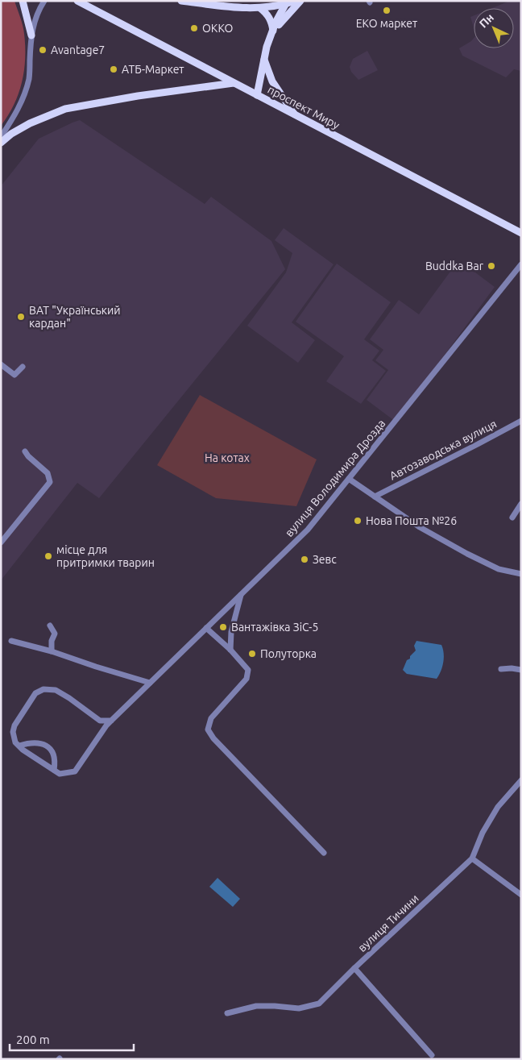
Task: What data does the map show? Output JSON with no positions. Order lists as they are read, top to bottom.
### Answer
{
  "streets": {
    "main road": ["проспект Миру"],
    "street": ["Автозаводська вулиця", "вулиця Володимира Дрозда", "вулиця Тичини"]
  },
  "parks": ["На котах"],
  "places": [
    "ЕКО маркет",
    "ОККО",
    "Avantage7",
    "АТБ-Маркет",
    "Buddka Bar",
    "ВАТ \"Український кардан\"",
    "Нова Пошта №26",
    "місце для притримки тварин",
    "Зевс",
    "Вантажівка ЗіС-5",
    "Полуторка"
  ],
  "scale_bar": "200 m",
  "north": "top left"
}
